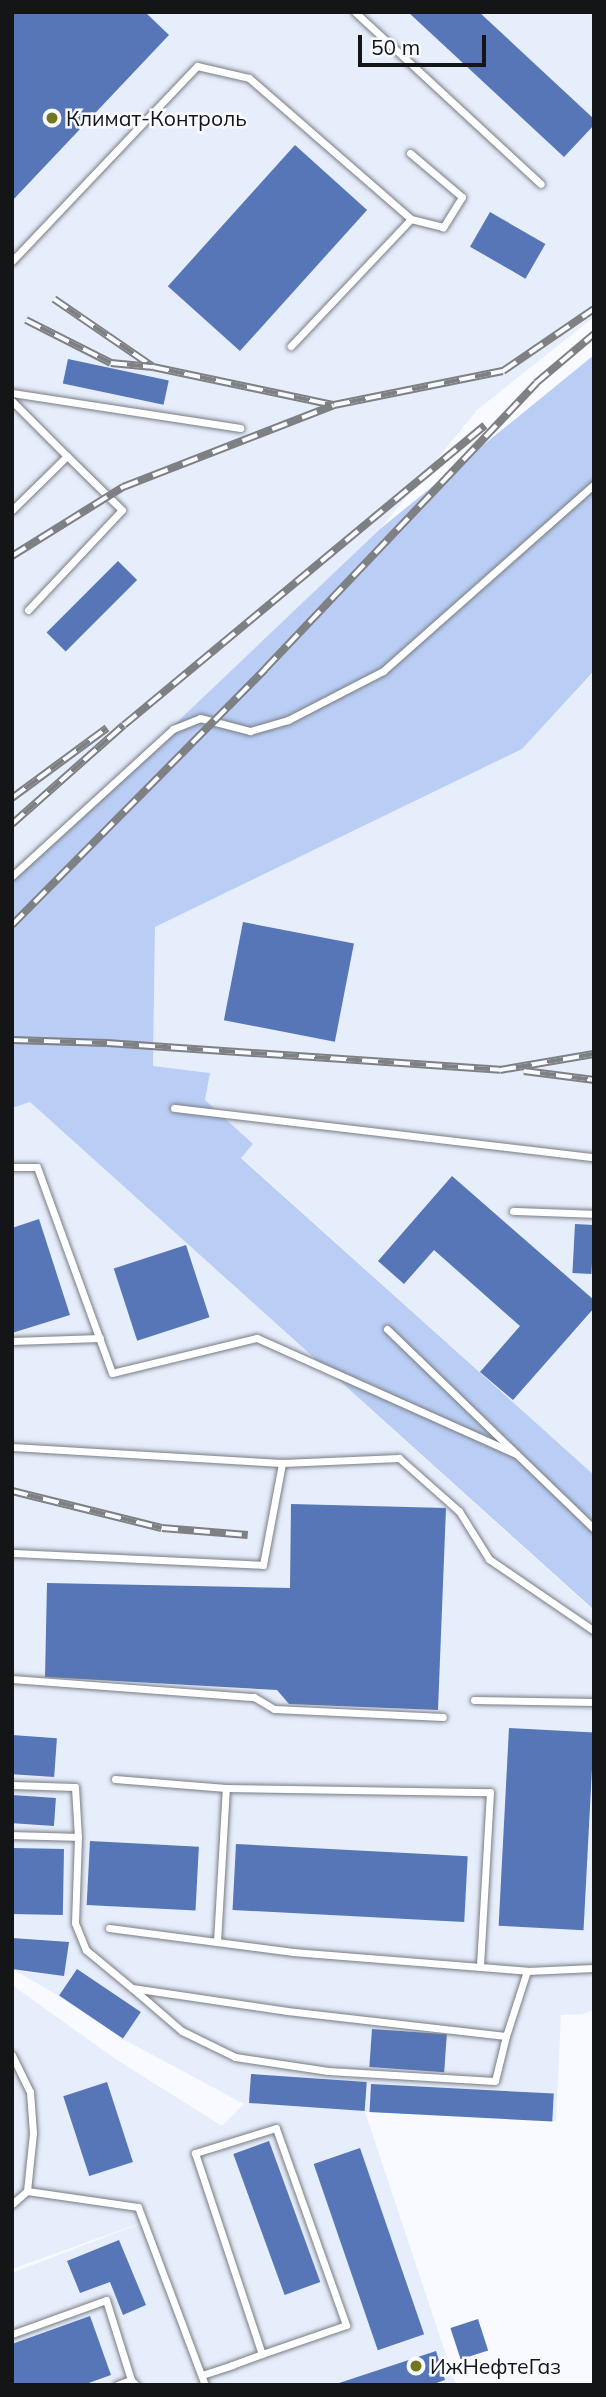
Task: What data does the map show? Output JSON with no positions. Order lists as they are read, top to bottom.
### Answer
{
  "places": ["Климат-Контроль", "ИжНефтеГаз"],
  "scale_bar": "50 m"
}
